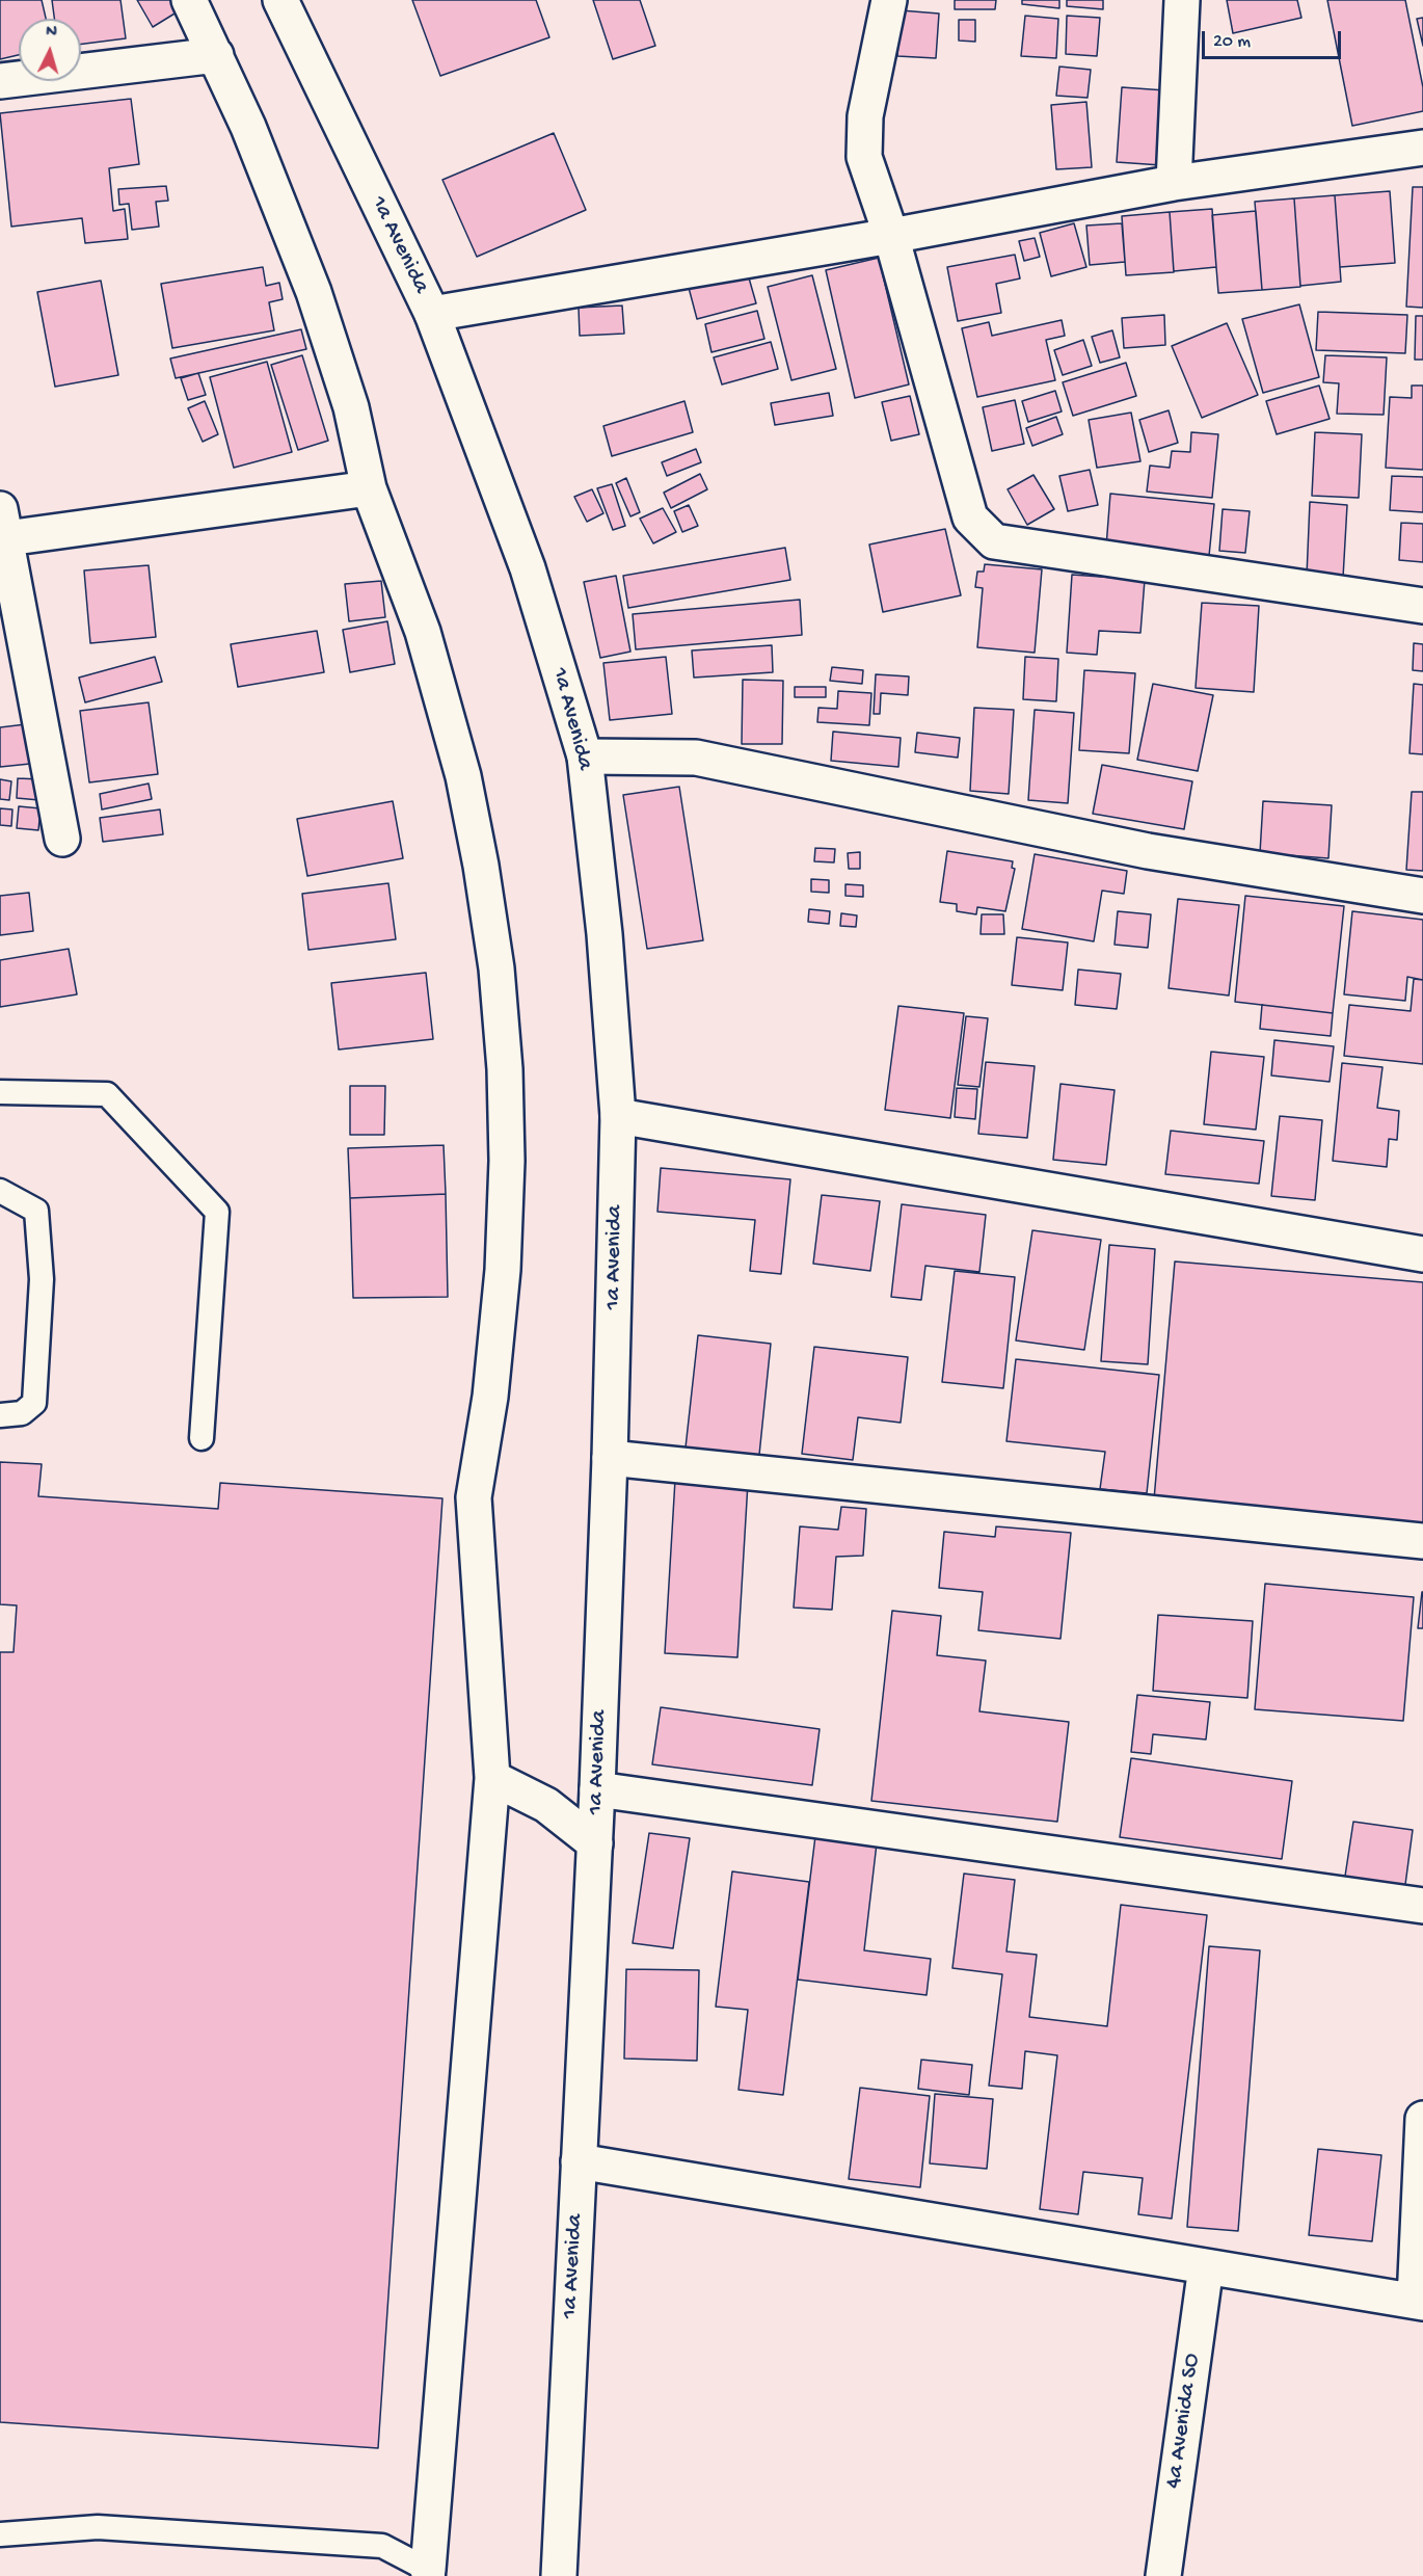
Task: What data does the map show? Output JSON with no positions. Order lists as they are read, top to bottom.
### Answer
{
  "streets": {
    "street": ["1a Avenida", "4a Avenida SO"]
  },
  "scale_bar": "20 m",
  "north": "top"
}
